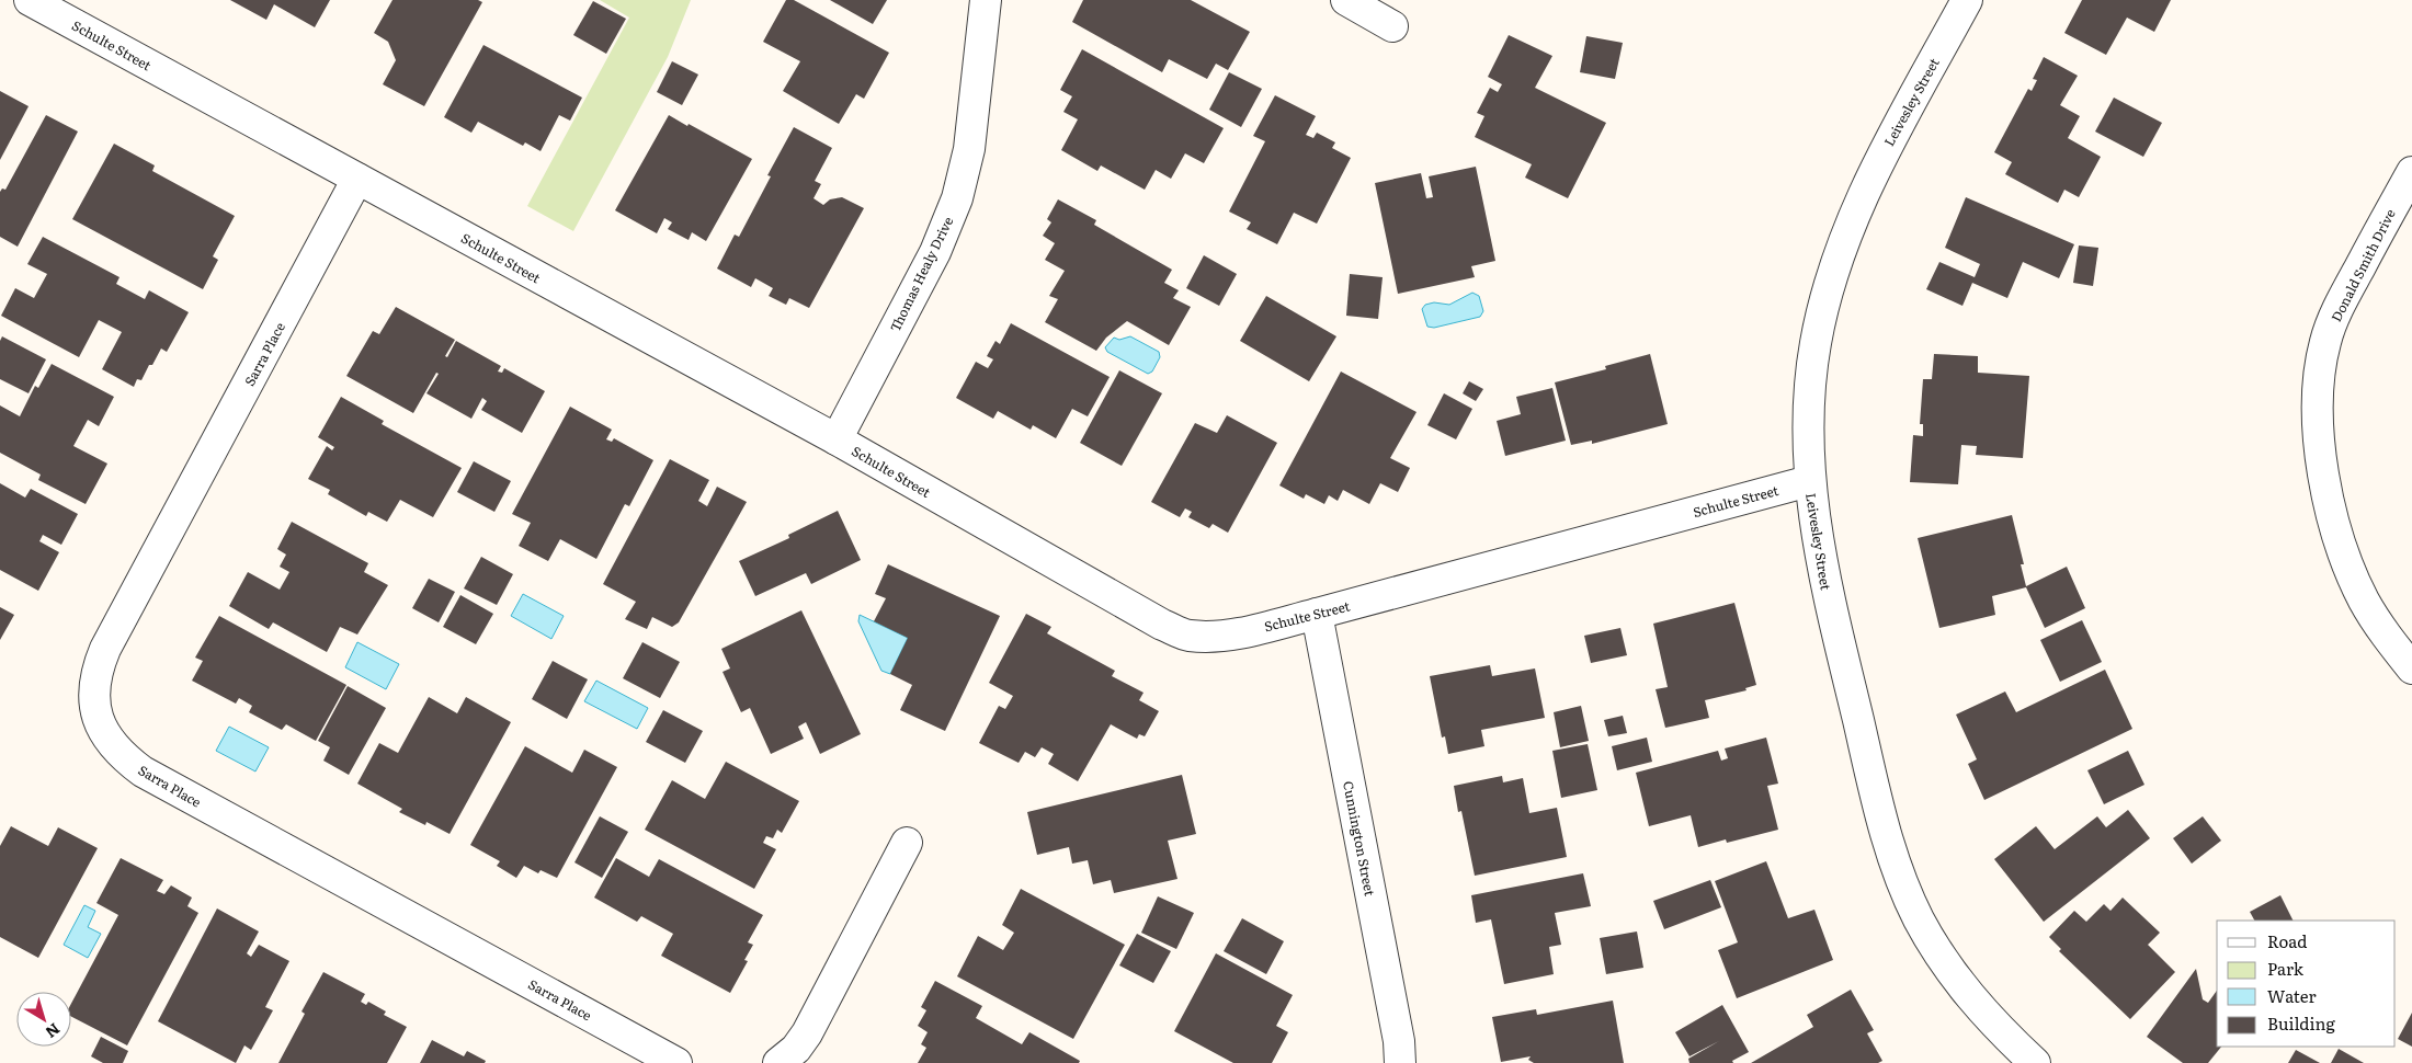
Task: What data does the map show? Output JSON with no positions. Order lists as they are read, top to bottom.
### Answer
{
  "streets": {
    "street": [
      "Schulte Street",
      "Leivesley Street",
      "Donald Smith Drive",
      "Thomas Healy Drive",
      "Sarra Place",
      "Cunnington Street"
    ]
  },
  "crossings": [
    ["Schulte Street", "Leivesley Street"],
    ["Schulte Street", "Thomas Healy Drive"],
    ["Schulte Street", "Sarra Place"],
    ["Schulte Street", "Cunnington Street"]
  ],
  "legend": [
    "Road",
    "Park",
    "Water",
    "Building"
  ],
  "north": "bottom right"
}
